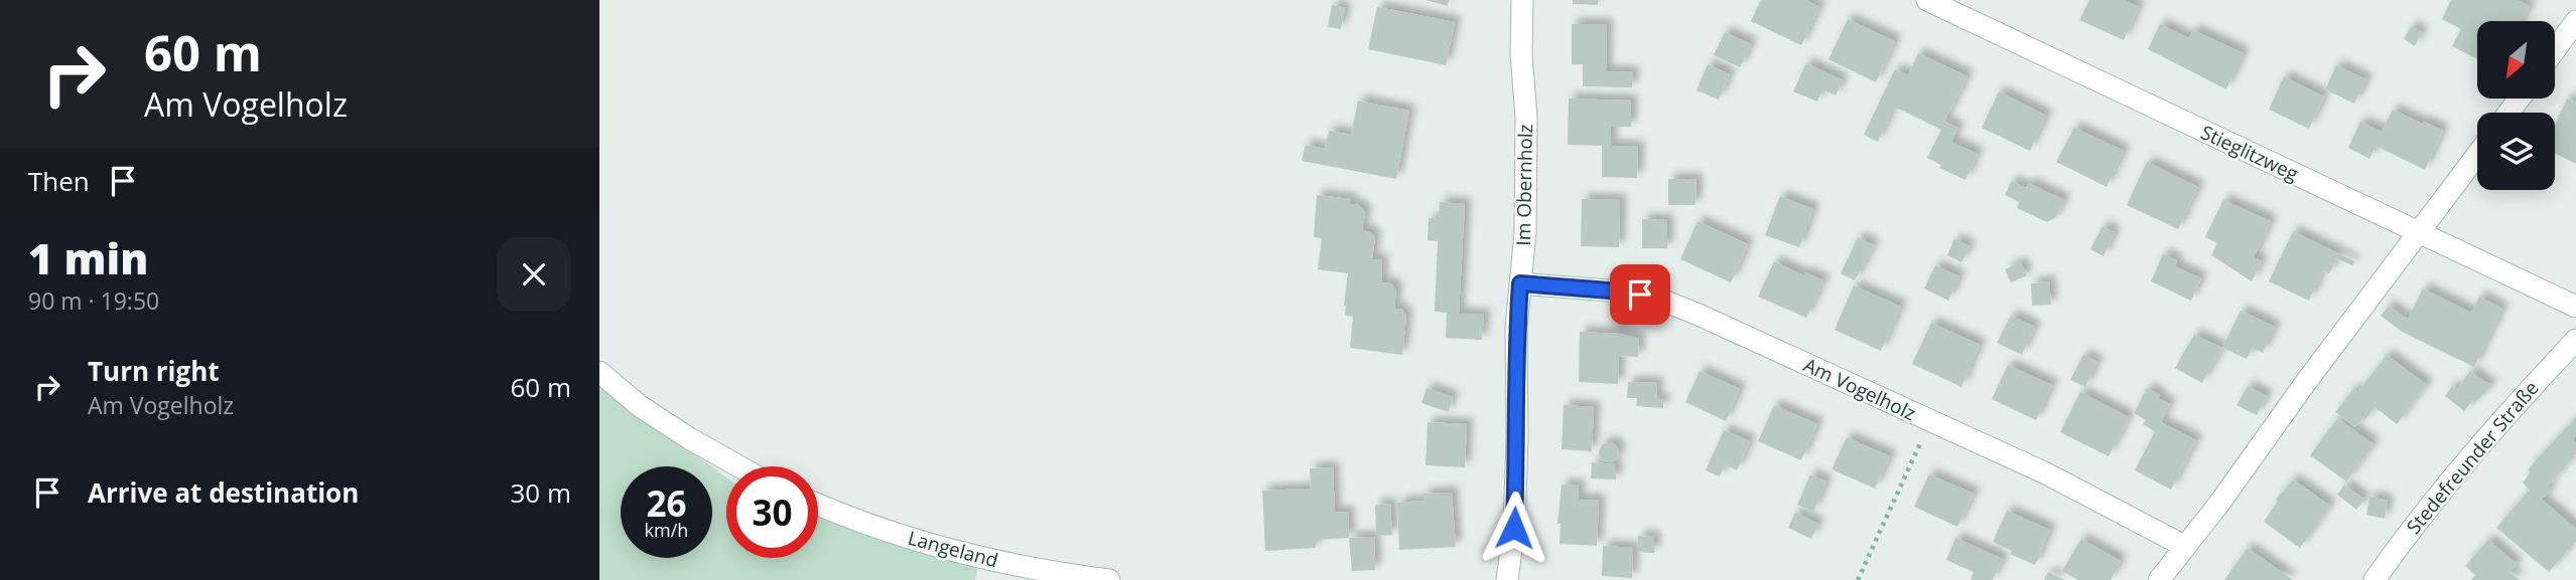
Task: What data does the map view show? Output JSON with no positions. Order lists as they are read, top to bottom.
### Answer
{
  "streets": {
    "street": [
      "Stieglitzweg",
      "Im Obernholz",
      "Am Vogelholz",
      "Stedefreunder Straße",
      "Langeland"
    ]
  },
  "crossings": [
    ["Im Obernholz", "Am Vogelholz"]
  ],
  "north": "bottom left",
  "page": {
    "turn": ["60 m", "Am Vogelholz"],
    "then": "Then",
    "heading": ["1 min", "90 m · 19:50"],
    "list": [
      {
        "name": "Turn right",
        "note": "Am Vogelholz",
        "value": "60 m"
      },
      {
        "name": "Arrive at destination",
        "value": "30 m"
      }
    ],
    "speed": "26 km/h",
    "limit": "30"
  }
}
